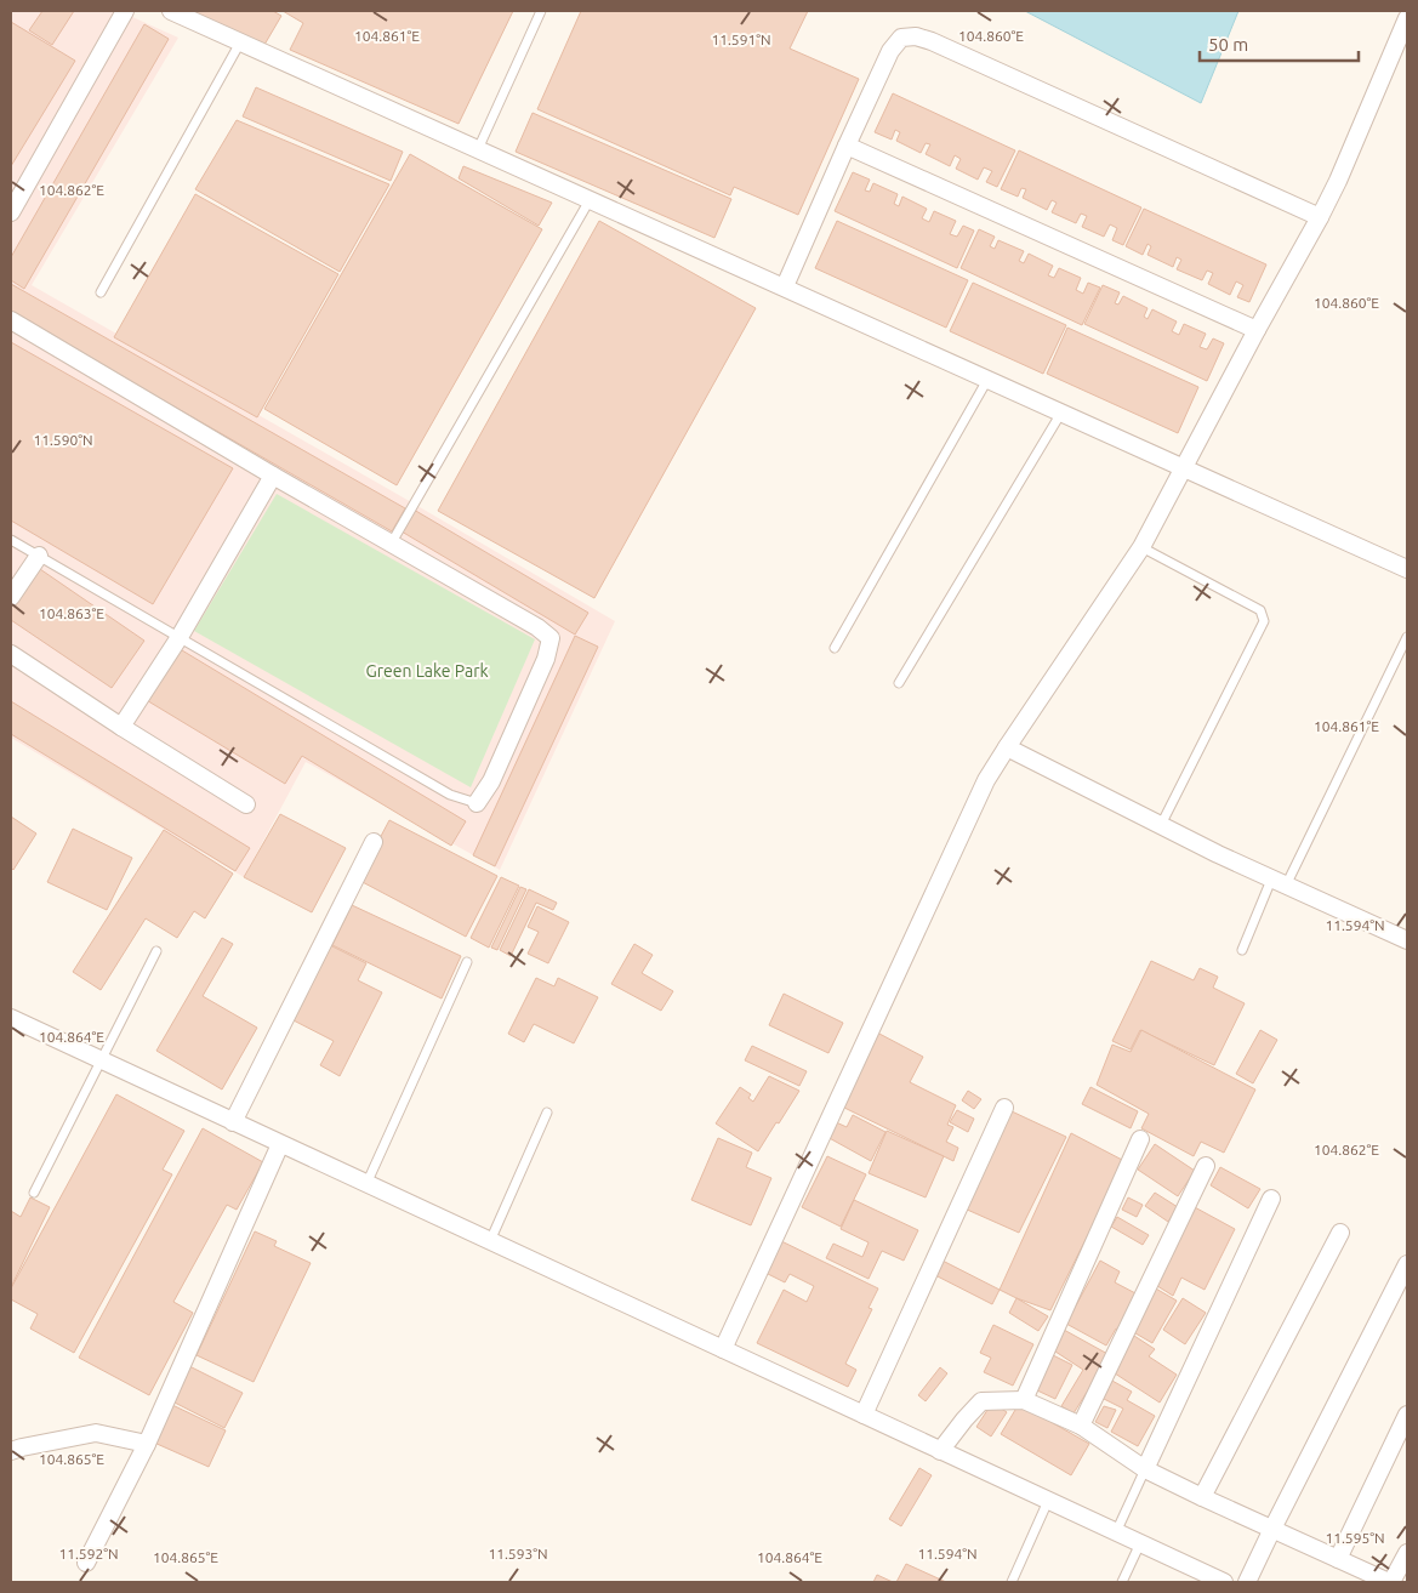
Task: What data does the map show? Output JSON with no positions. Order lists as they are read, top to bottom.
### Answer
{
  "parks": ["Green Lake Park"],
  "scale_bar": "50 m",
  "coordinates": [
    "104.861°E",
    "104.860°E",
    "11.591°N",
    "104.862°E",
    "11.590°N",
    "104.863°E",
    "11.594°N",
    "104.864°E",
    "104.865°E",
    "11.595°N",
    "11.592°N",
    "11.593°N"
  ]
}
